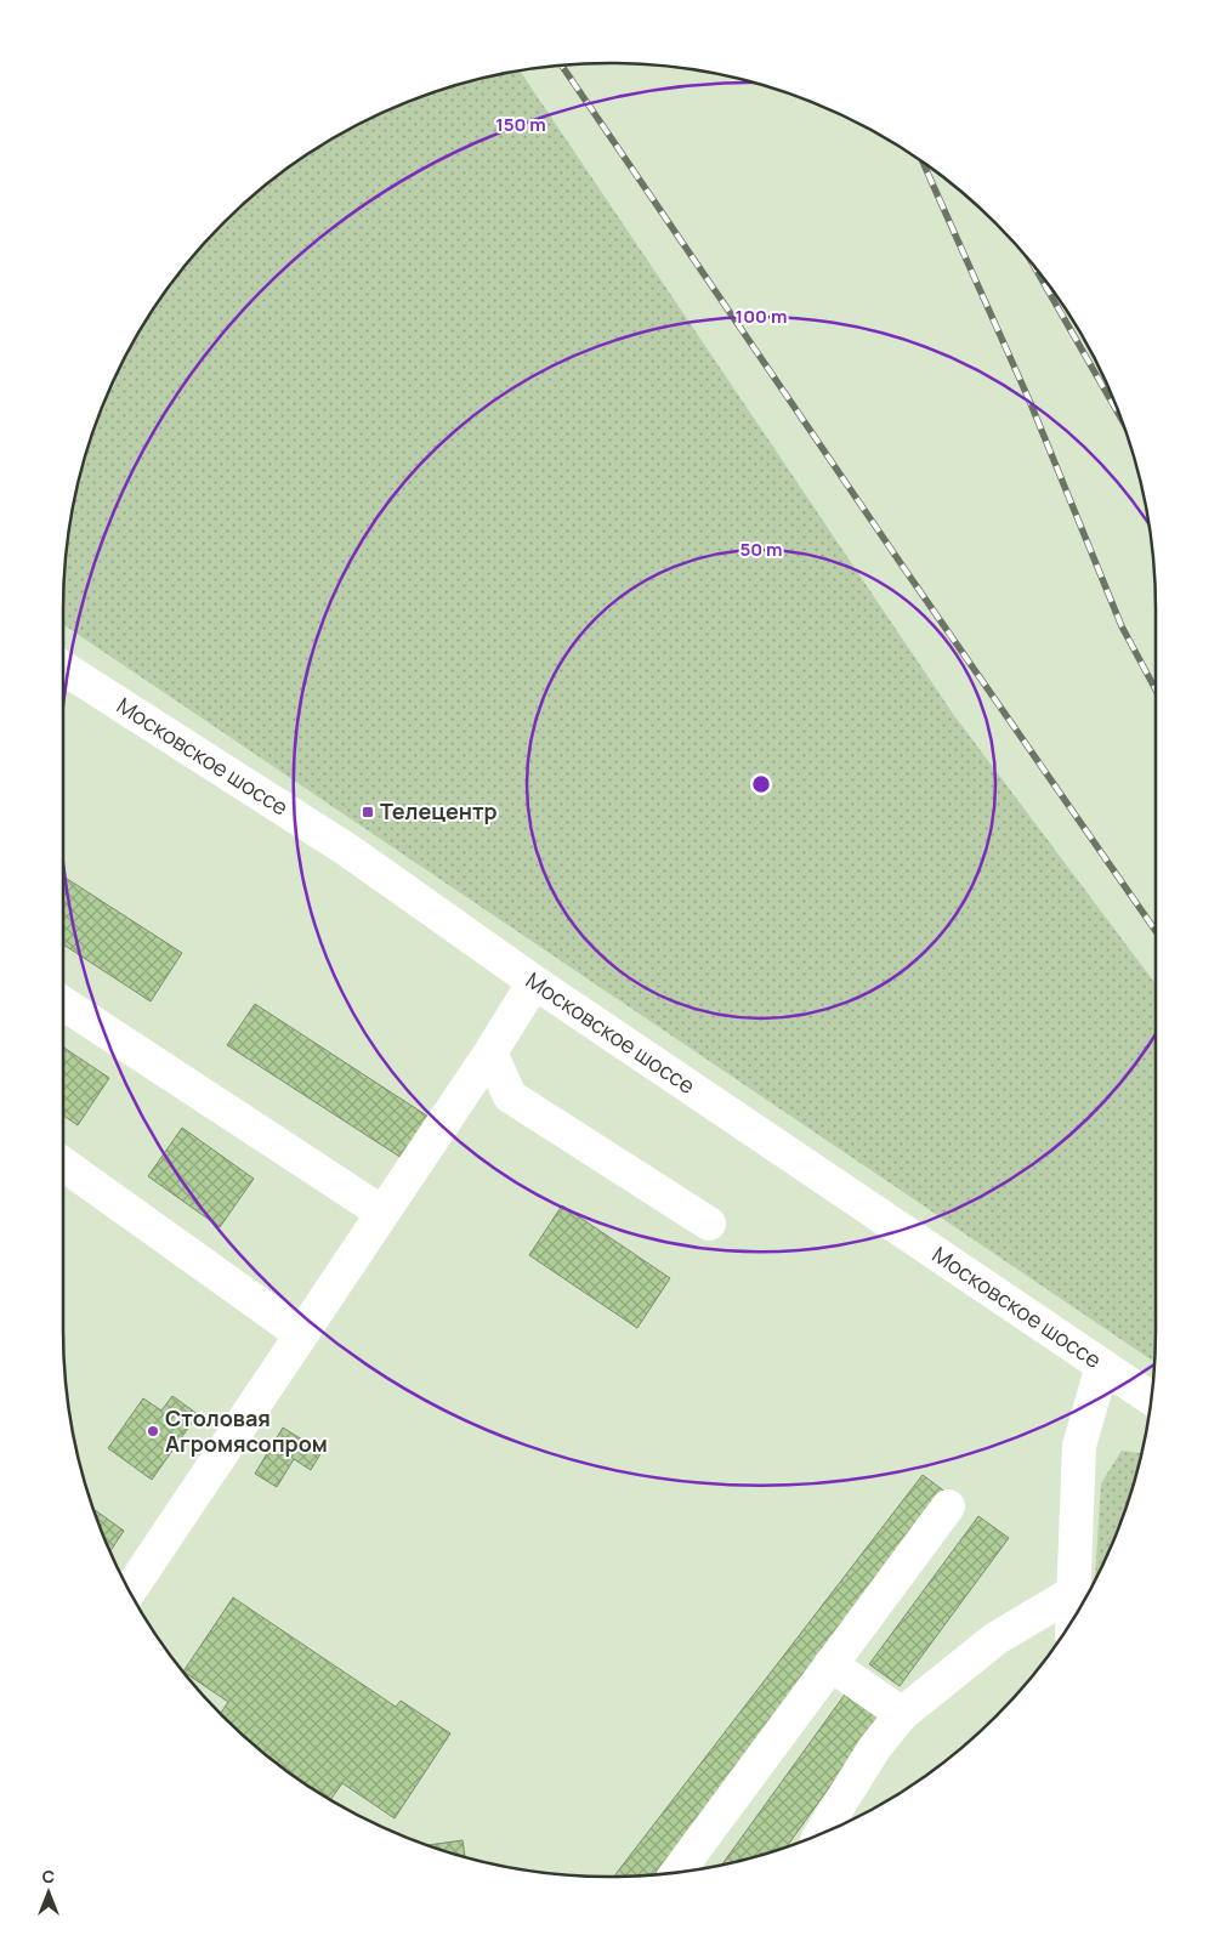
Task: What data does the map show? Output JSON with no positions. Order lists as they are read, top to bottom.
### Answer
{
  "streets": {
    "main road": ["Московское шоссе"]
  },
  "places": {
    "transit": ["Телецентр"],
    "other": ["Столовая Агромясопром"]
  },
  "north": "top",
  "rings": ["150 m", "100 m", "50 m"]
}
